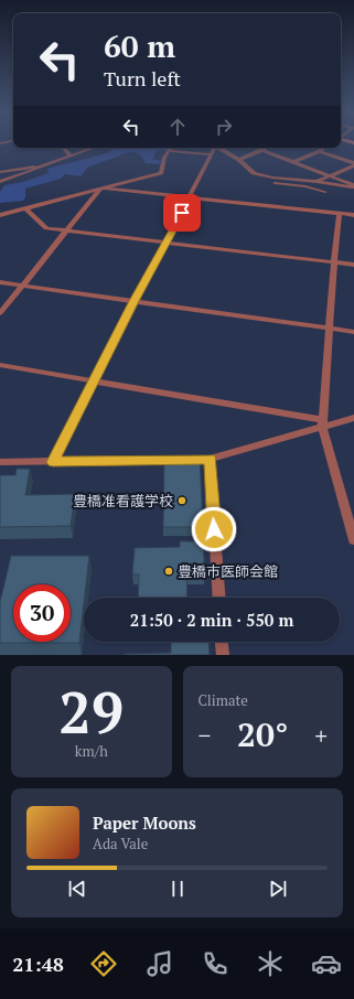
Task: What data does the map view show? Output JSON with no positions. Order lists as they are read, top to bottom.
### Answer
{
  "places": ["豊橋准看護学校", "豊橋市医師会館"],
  "page": {
    "turn": ["60 m", "Turn left"],
    "limit": "30",
    "trip": "21:50 · 2 min · 550 m",
    "tile": [
      ["29", "km/h"],
      "Climate"
    ],
    "heat": ["−", "20°", "+"],
    "song": ["Paper Moons", "Ada Vale"],
    "tabs": "21:48"
  }
}
